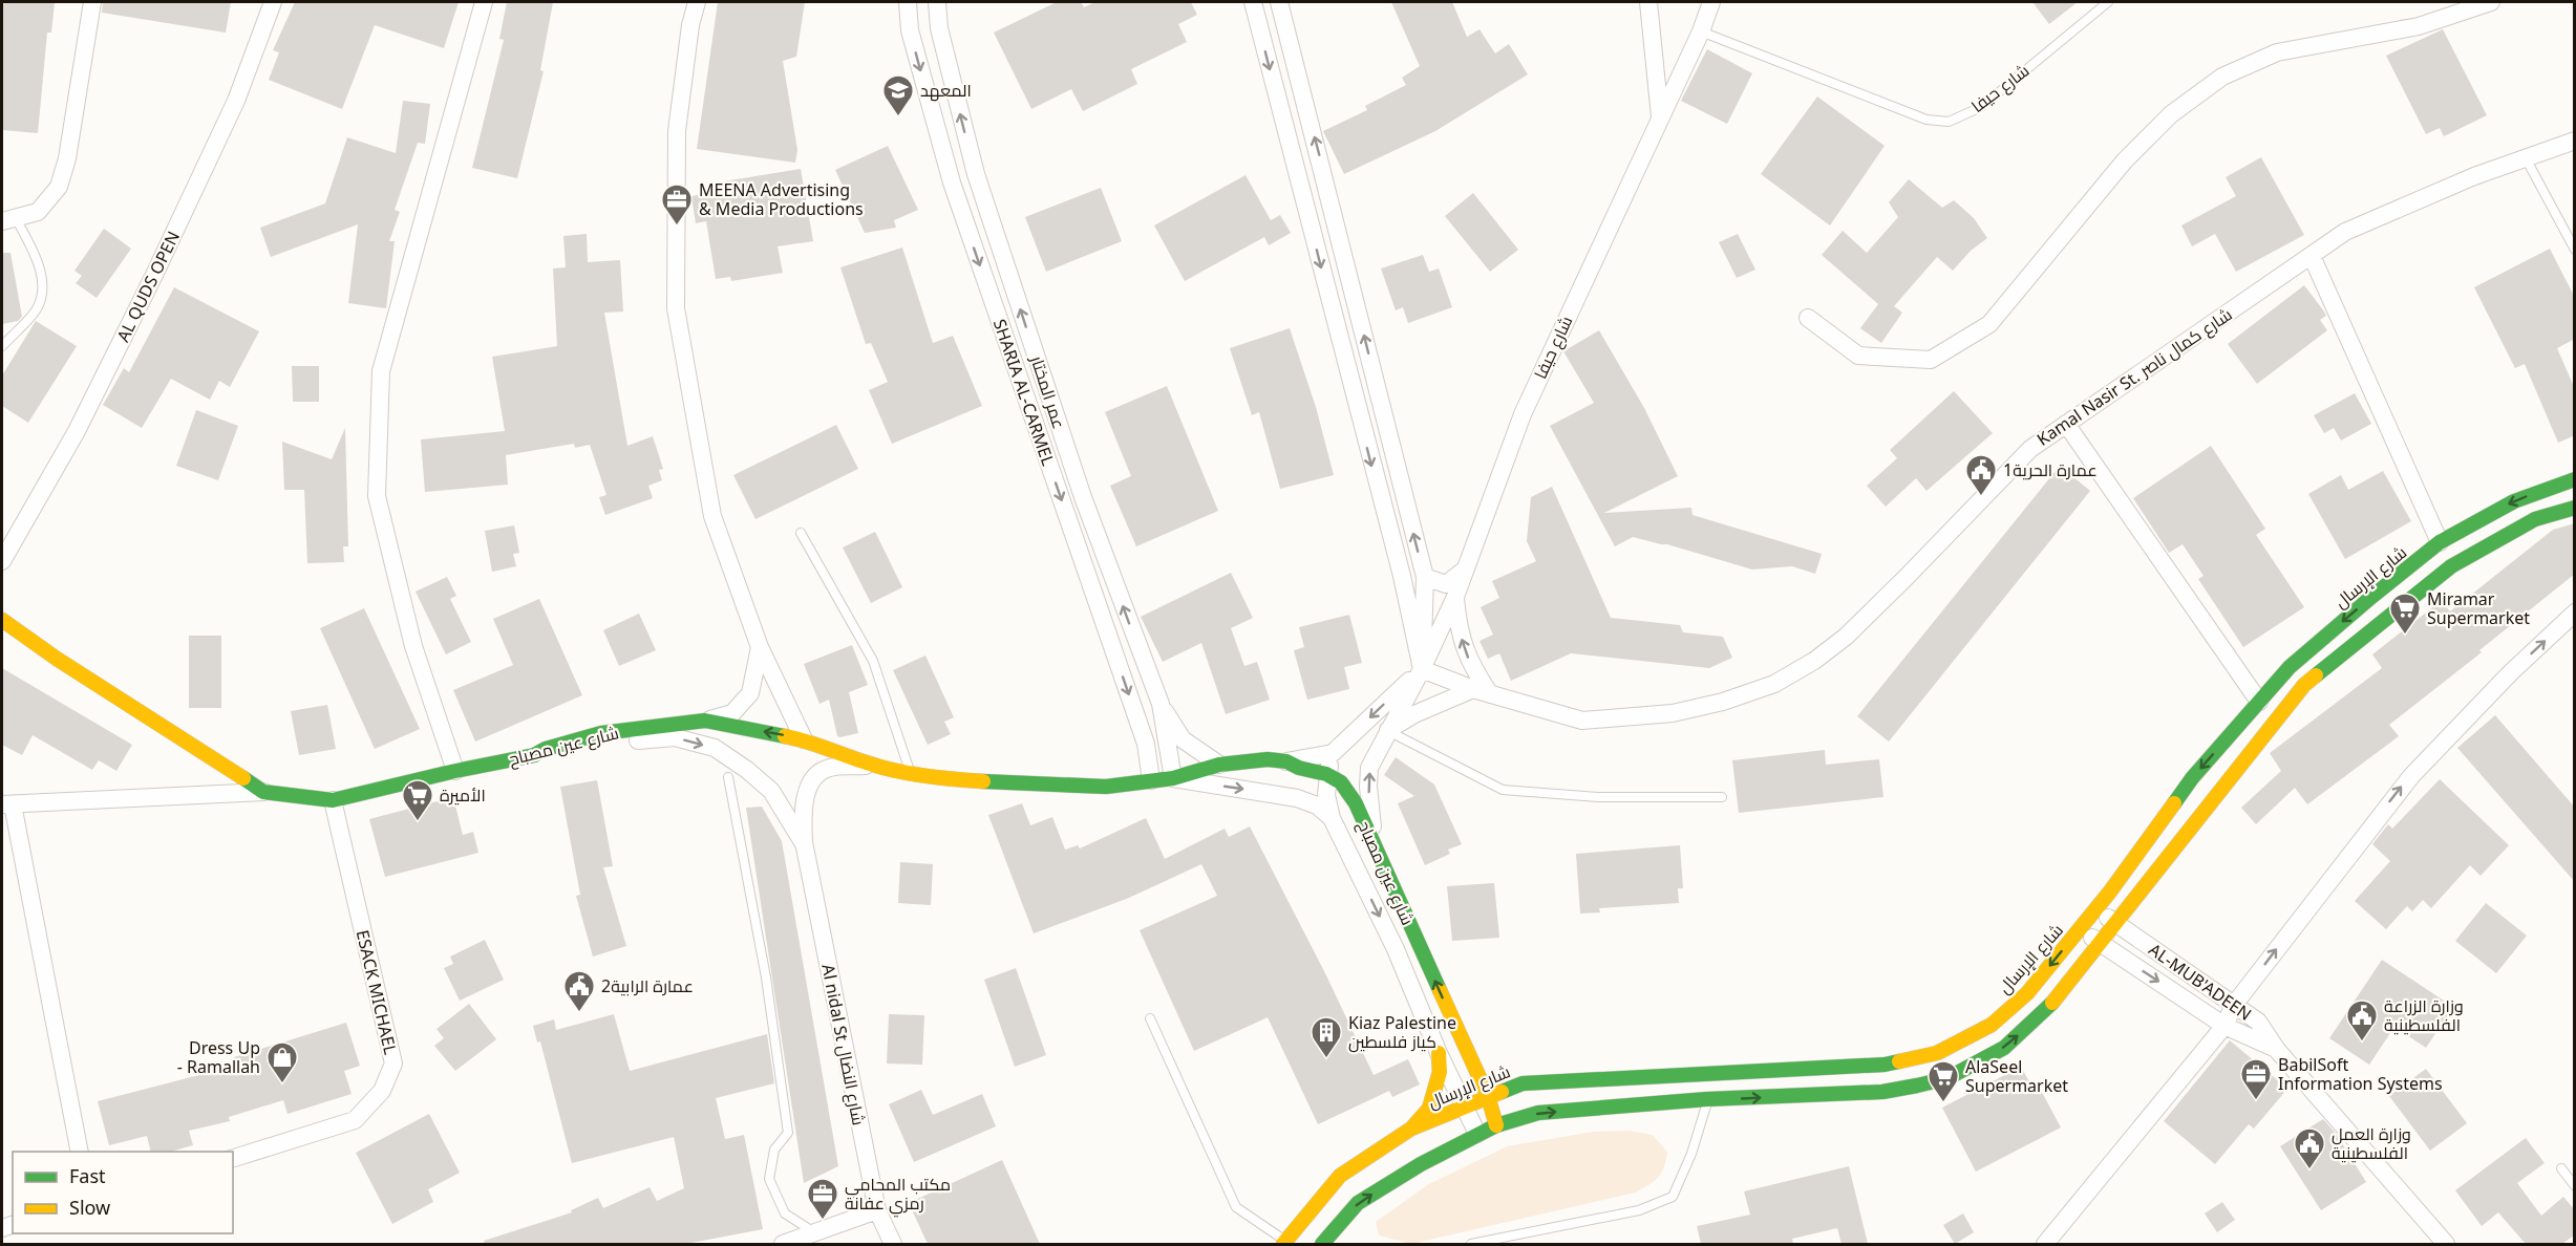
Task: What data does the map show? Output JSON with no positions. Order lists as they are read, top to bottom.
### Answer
{
  "streets": {
    "main road": ["شارع الإرسال", "شارع عين مصباح"],
    "street": [
      "شارع حيفا",
      "AL QUDS OPEN",
      "Kamal Nasir St. شارع كمال ناصر",
      "SHARIA AL-CARMEL",
      "عمر المختار",
      "AL-MUB'ADEEN",
      "ESACK MICHAEL",
      "Al nidal St شارع النضال"
    ]
  },
  "crossings": [
    ["شارع حيفا", "Kamal Nasir St. شارع كمال ناصر"],
    ["شارع حيفا", "شارع عين مصباح"],
    ["SHARIA AL-CARMEL", "شارع عين مصباح"],
    ["عمر المختار", "شارع عين مصباح"],
    ["شارع الإرسال", "شارع عين مصباح"],
    ["شارع الإرسال", "AL-MUB'ADEEN"],
    ["شارع عين مصباح", "ESACK MICHAEL"]
  ],
  "one_way": ["SHARIA AL-CARMEL", "عمر المختار"],
  "places": {
    "school or university": ["المعهد"],
    "office": ["MEENA Advertising & Media Productions", "BabilSoft Information Systems", "مكتب المحامي رمزي عفانة"],
    "public building": [
      "عمارة الحرية1",
      "عمارة الرابية2",
      "وزارة الزراعة الفلسطينية",
      "وزارة العمل الفلسطينية"
    ],
    "supermarket": ["Miramar Supermarket", "الأميرة", "AlaSeel Supermarket"],
    "building": ["Kiaz Palestine كياز فلسطين"],
    "shop": ["Dress Up - Ramallah"]
  },
  "legend": ["Fast", "Slow"]
}
